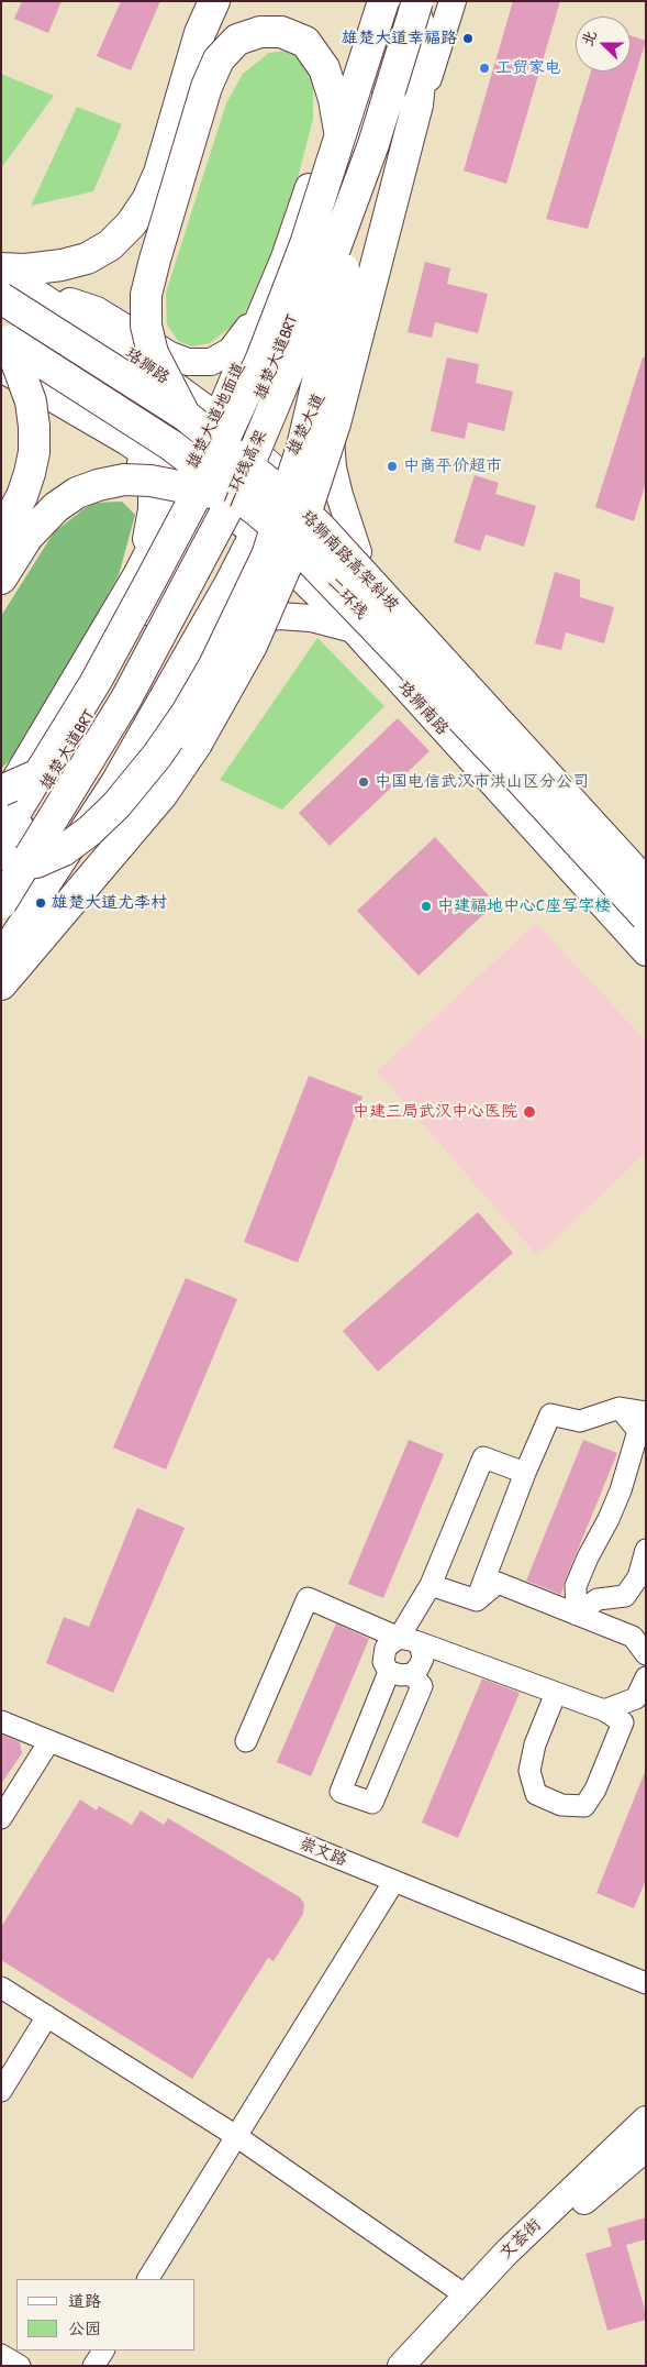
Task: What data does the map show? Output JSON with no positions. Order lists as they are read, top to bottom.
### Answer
{
  "streets": {
    "highway": ["二环线高架", "珞狮南路高架斜坡", "二环线"],
    "main road": [
      "珞狮路",
      "雄楚大道地面道",
      "雄楚大道",
      "珞狮南路",
      "文荟街"
    ],
    "street": ["雄楚大道BRT", "崇文路"]
  },
  "crossings": [
    ["雄楚大道BRT", "珞狮路"],
    ["雄楚大道BRT", "珞狮南路"],
    ["珞狮路", "雄楚大道地面道"],
    ["珞狮路", "雄楚大道"],
    ["雄楚大道地面道", "珞狮南路"],
    ["二环线", "珞狮南路"]
  ],
  "places": [
    "雄楚大道幸福路",
    "工贸家电",
    "中商平价超市",
    "中国电信武汉市洪山区分公司",
    "雄楚大道尤李村",
    "中建福地中心C座写字楼",
    "中建三局武汉中心医院"
  ],
  "legend": ["道路", "公园"],
  "north": "left"
}
